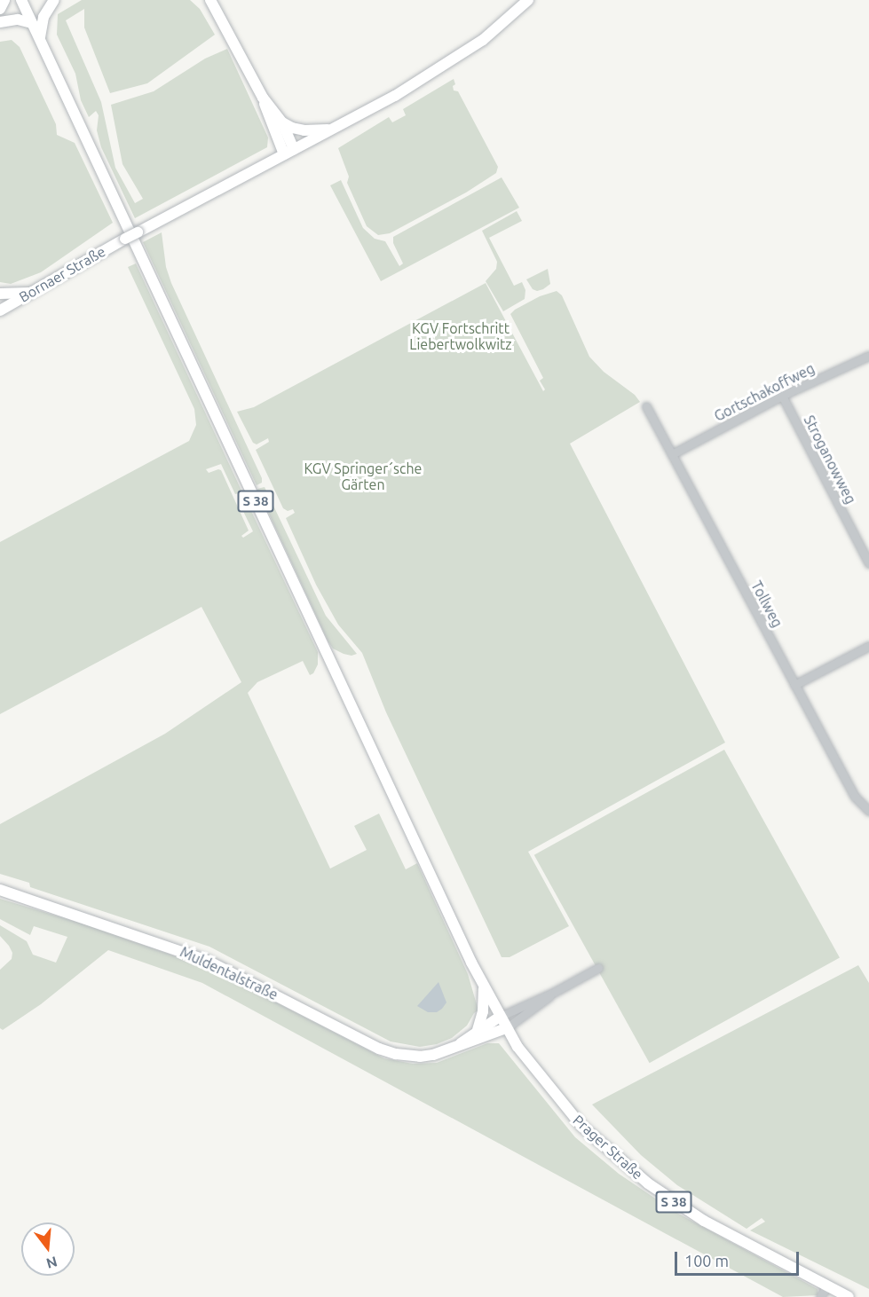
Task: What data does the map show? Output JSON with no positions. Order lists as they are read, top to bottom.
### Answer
{
  "streets": {
    "main road": [
      "Bornaer Straße",
      "S 38",
      "Muldentalstraße",
      "Prager Straße"
    ],
    "street": ["Gortschakoffweg", "Stroganowweg", "Tollweg"]
  },
  "crossings": [
    ["Gortschakoffweg", "Stroganowweg"],
    ["Gortschakoffweg", "Tollweg"],
    ["S 38", "Muldentalstraße"],
    ["S 38", "Prager Straße"],
    ["Muldentalstraße", "Prager Straße"]
  ],
  "parks": ["KGV Fortschritt Liebertwolkwitz", "KGV Springer´sche Gärten"],
  "scale_bar": "100 m",
  "north": "bottom"
}
